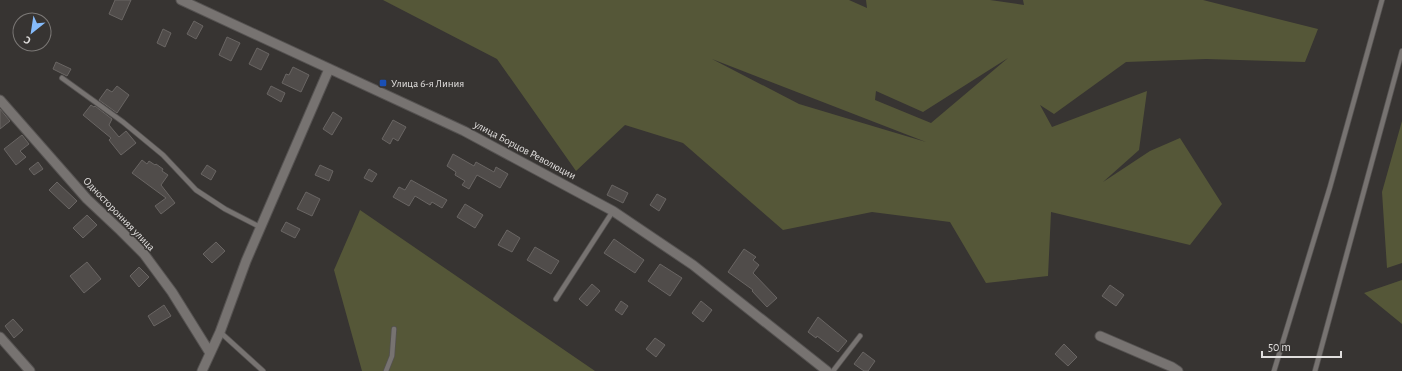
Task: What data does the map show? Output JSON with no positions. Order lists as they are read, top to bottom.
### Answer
{
  "streets": {
    "street": ["улица Борцов Революции", "Односторонняя улица"]
  },
  "places": {
    "transit": ["Улица 6-я Линия"]
  },
  "scale_bar": "50 m",
  "north": "bottom left"
}
